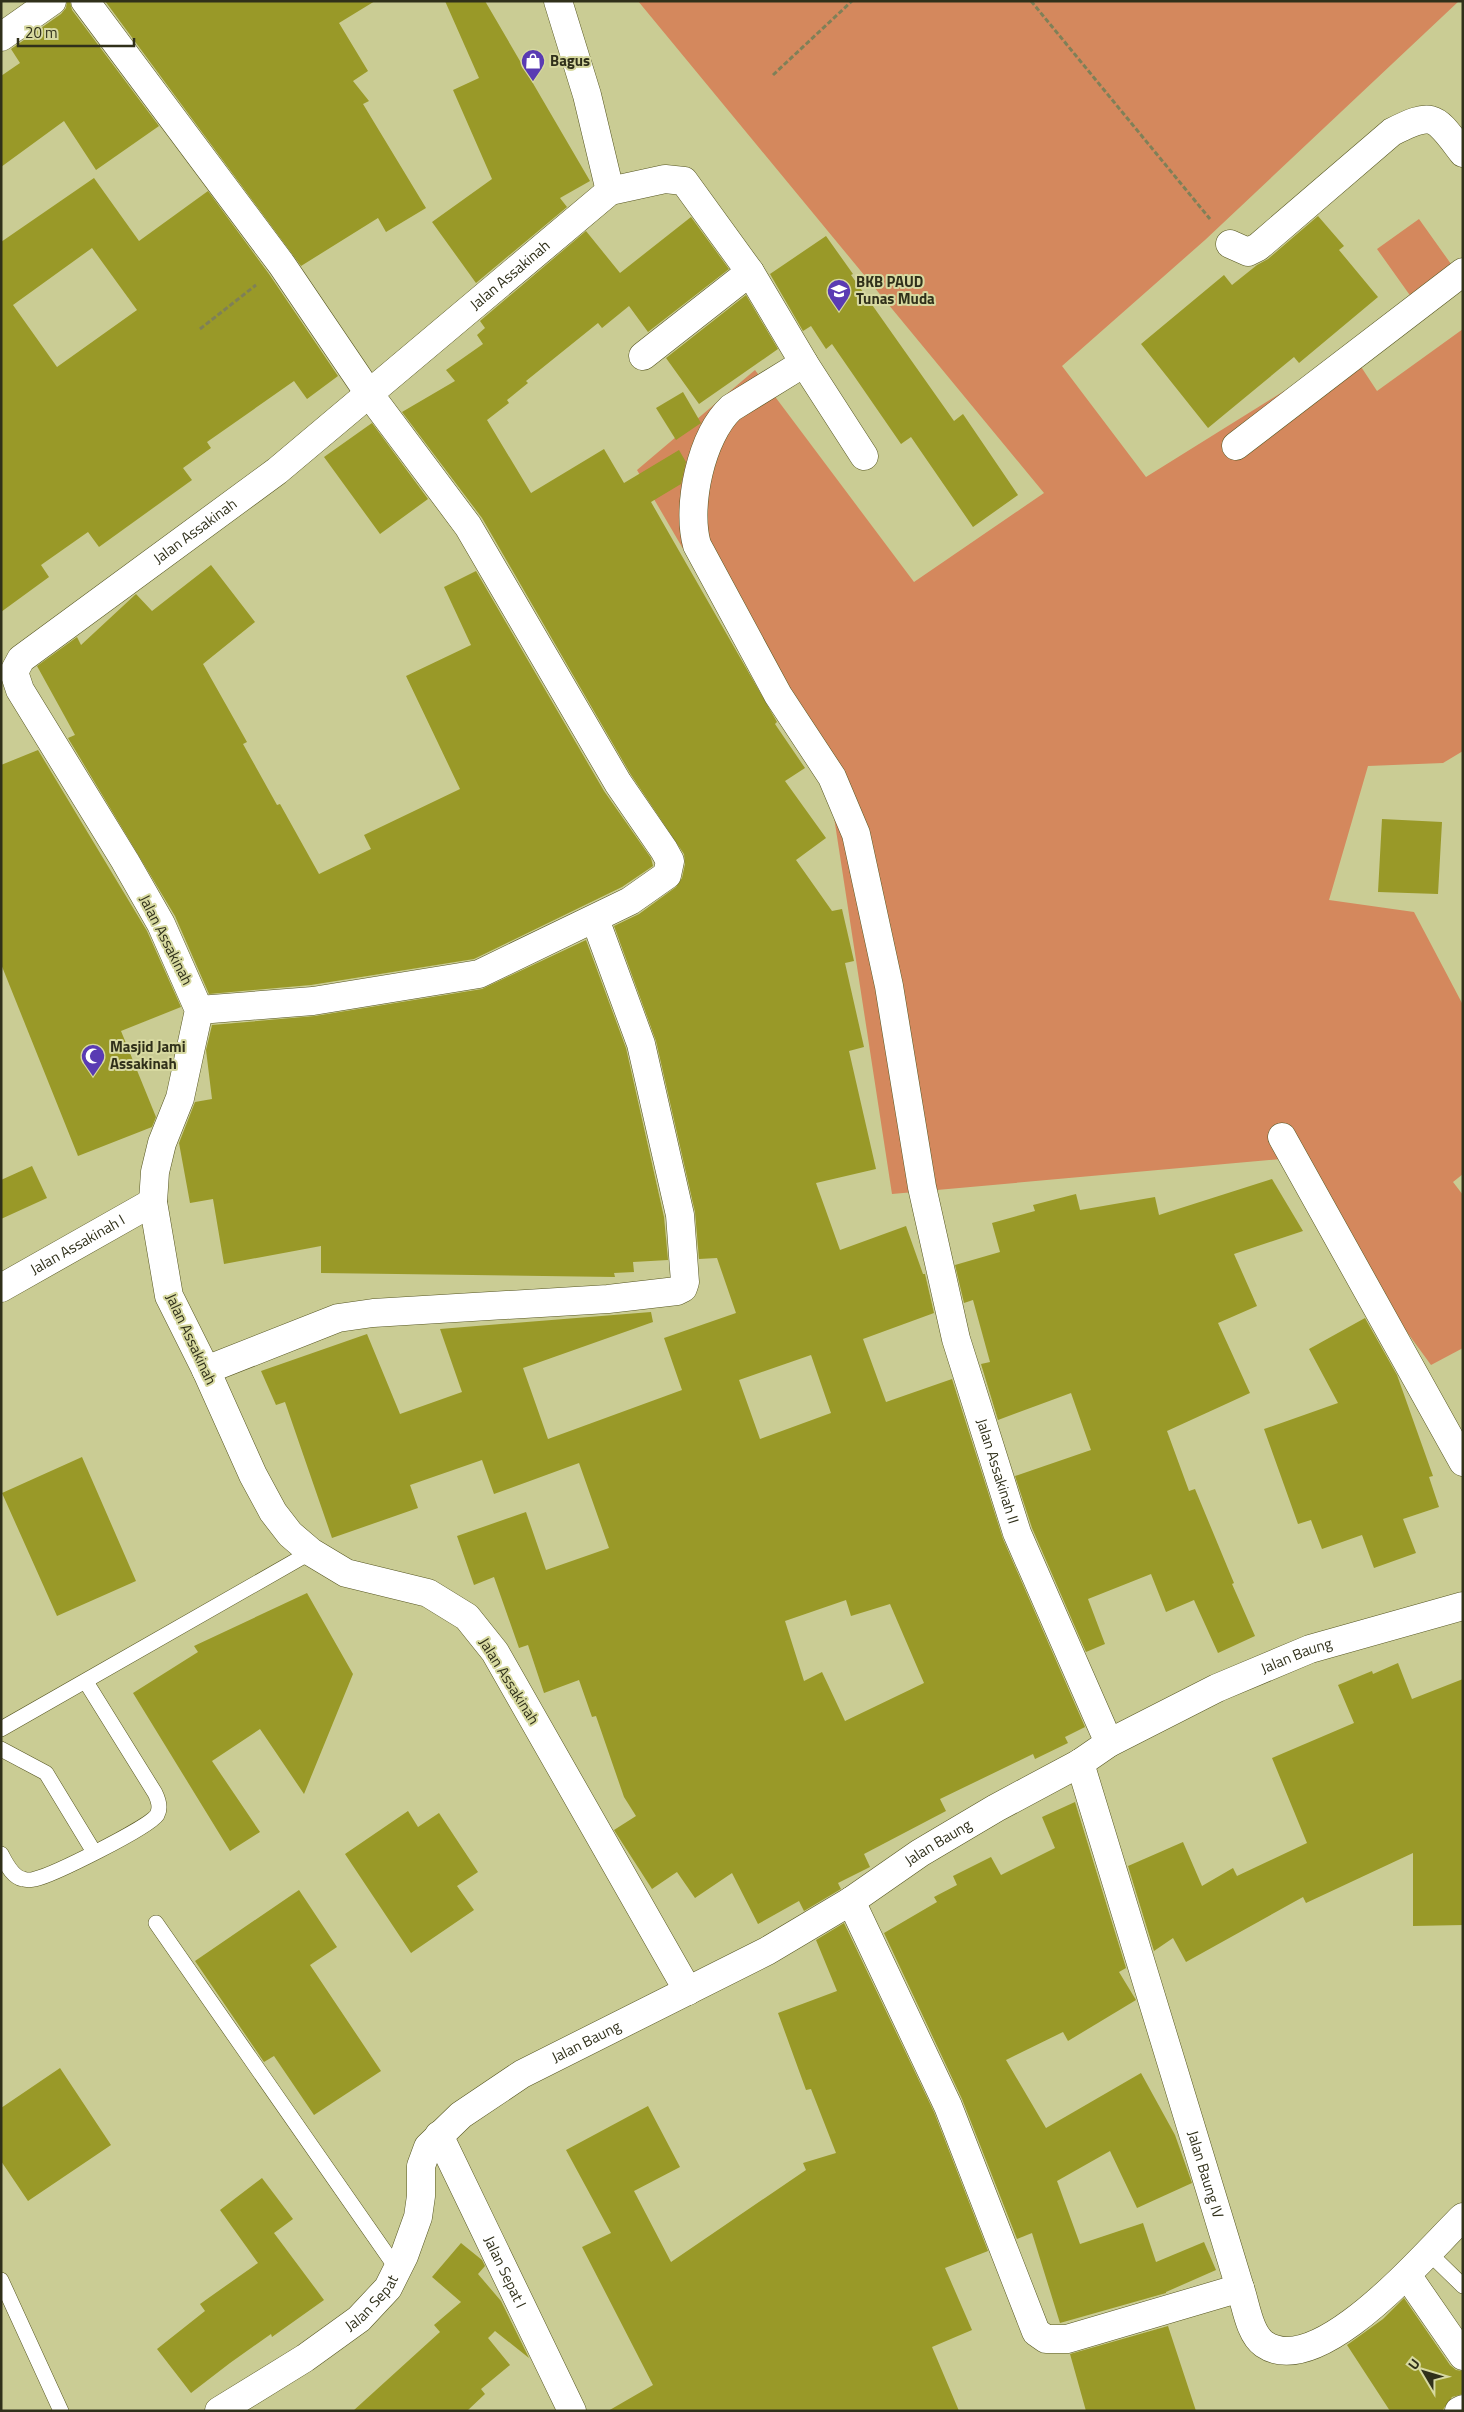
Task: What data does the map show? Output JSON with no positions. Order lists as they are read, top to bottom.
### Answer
{
  "streets": {
    "street": [
      "Jalan Assakinah",
      "Jalan Assakinah I",
      "Jalan Assakinah II",
      "Jalan Baung",
      "Jalan Baung IV",
      "Jalan Sepat I",
      "Jalan Sepat"
    ]
  },
  "crossings": [
    ["Jalan Assakinah", "Jalan Assakinah I"],
    ["Jalan Assakinah", "Jalan Baung"],
    ["Jalan Assakinah II", "Jalan Baung"],
    ["Jalan Baung", "Jalan Baung IV"],
    ["Jalan Baung", "Jalan Sepat I"],
    ["Jalan Baung", "Jalan Sepat"],
    ["Jalan Sepat I", "Jalan Sepat"]
  ],
  "places": {
    "shop": ["Bagus"],
    "school or university": ["BKB PAUD Tunas Muda"],
    "mosque": ["Masjid Jami Assakinah"]
  },
  "scale_bar": "20 m",
  "north": "top left"
}
